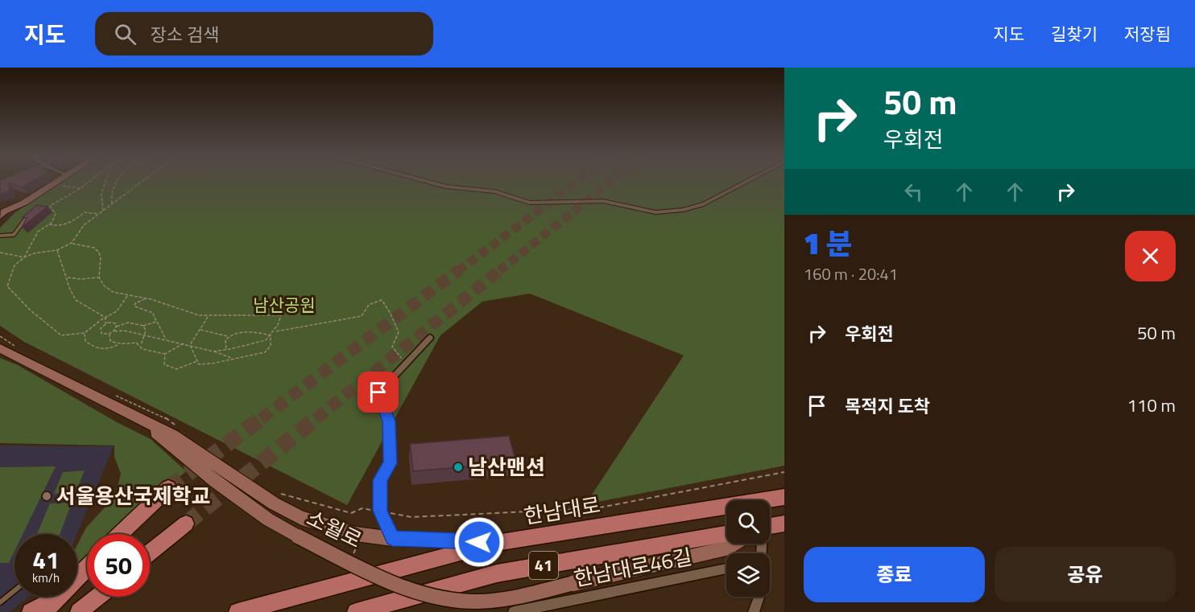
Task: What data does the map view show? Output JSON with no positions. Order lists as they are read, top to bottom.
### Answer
{
  "streets": {
    "main road": ["한남대로", "소월로", "41"],
    "street": ["한남대로46길"]
  },
  "crossings": [
    ["한남대로", "소월로"]
  ],
  "parks": ["남산공원"],
  "places": ["남산맨션", "서울용산국제학교"],
  "page": {
    "header": "지도",
    "search": "장소 검색",
    "nav": ["지도", "길찾기", "저장됨"],
    "turn": ["50 m", "우회전"],
    "heading": ["1 분", "160 m · 20:41"],
    "list": [
      {
        "name": "우회전",
        "value": "50 m"
      },
      {
        "name": "목적지 도착",
        "value": "110 m"
      }
    ],
    "speed": "41 km/h",
    "limit": "50",
    "buttons": ["종료", "공유"]
  }
}
